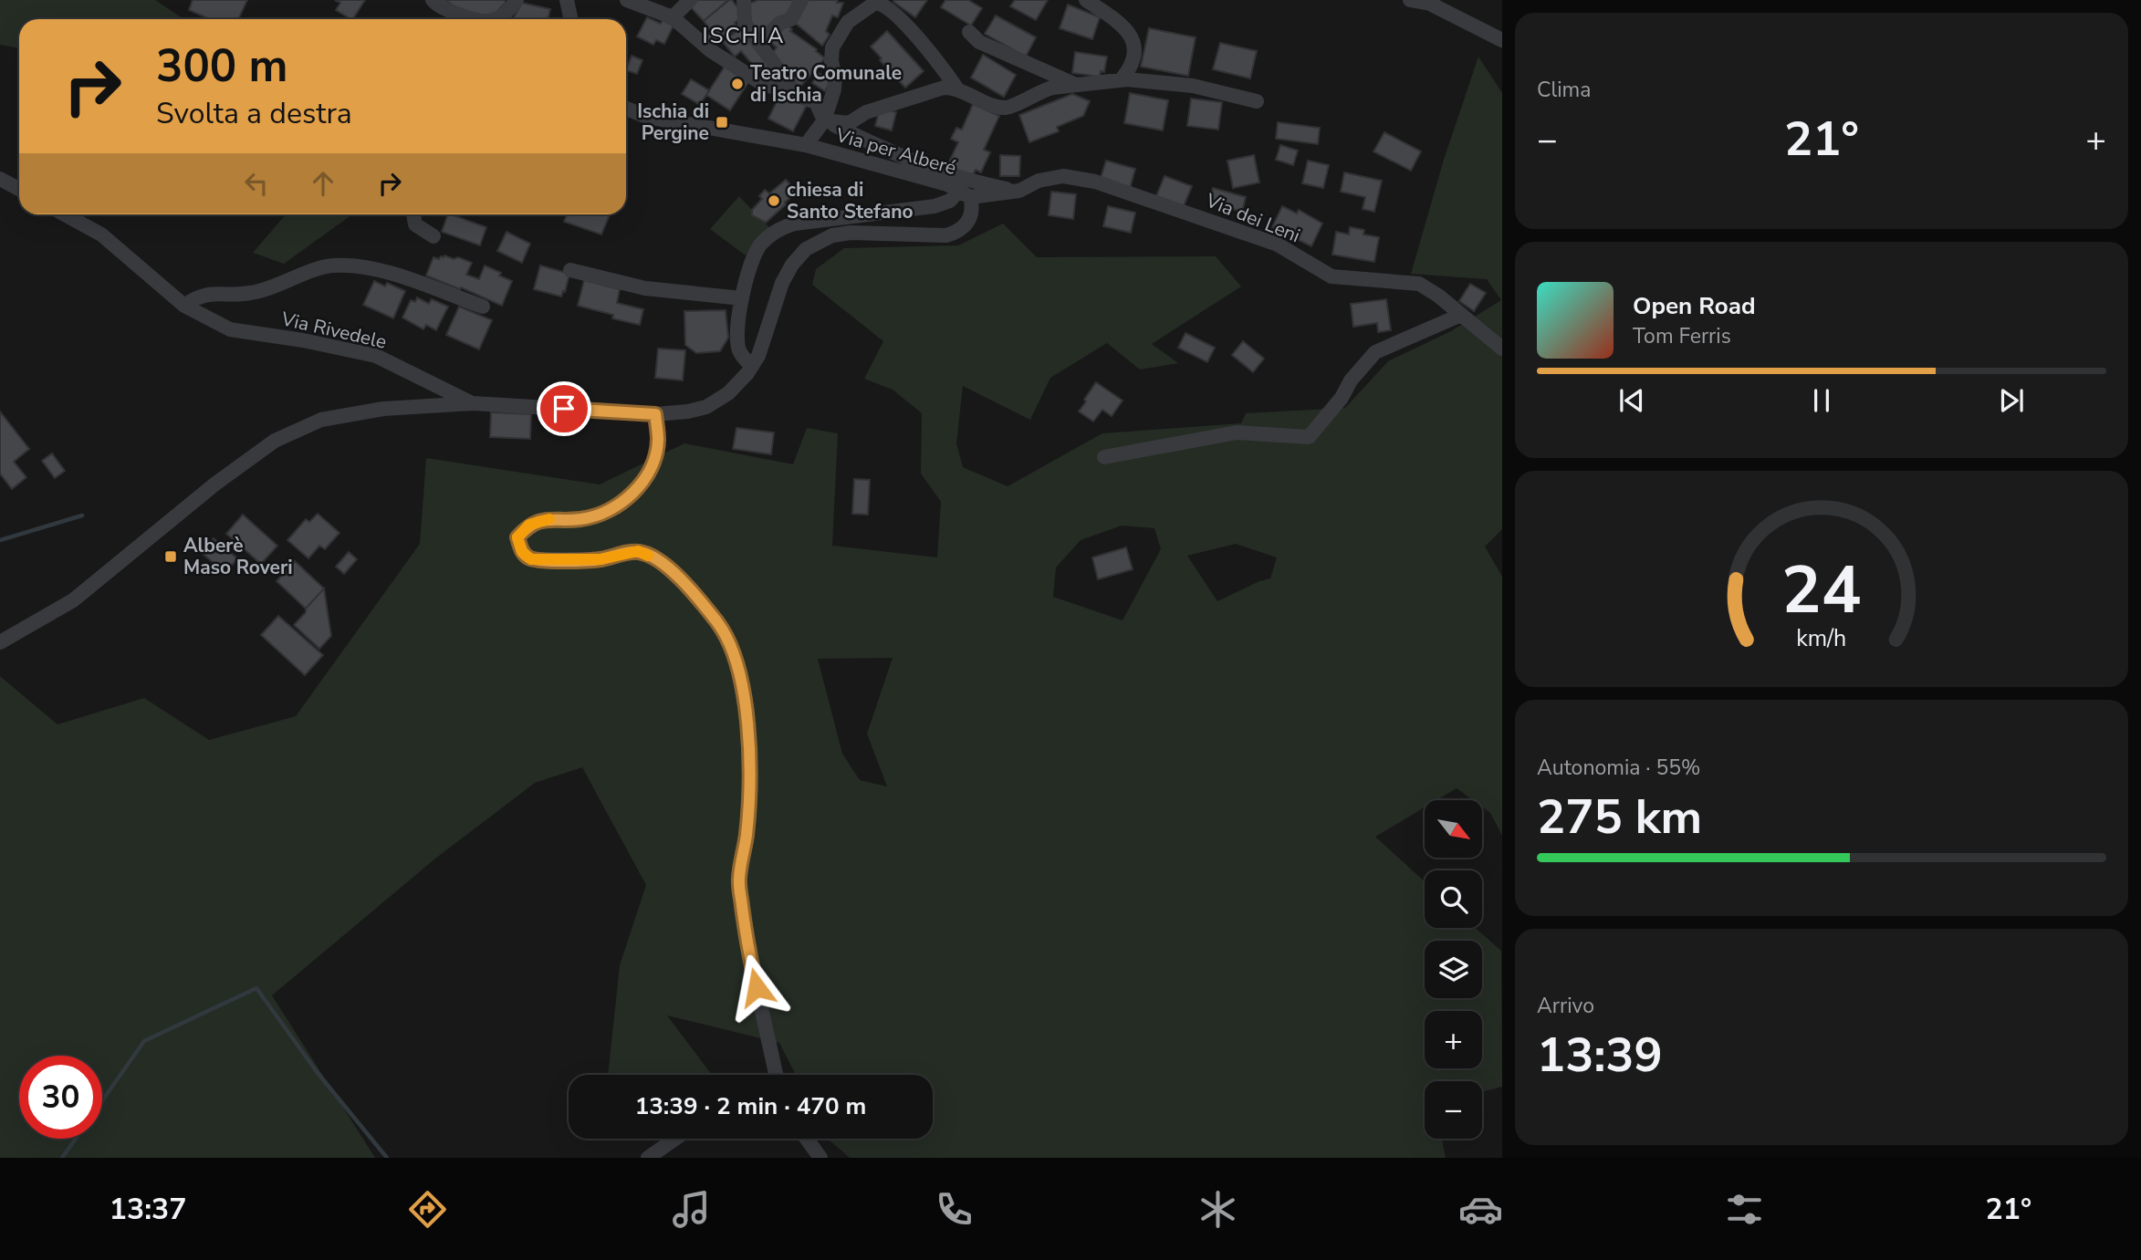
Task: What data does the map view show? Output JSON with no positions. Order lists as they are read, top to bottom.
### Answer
{
  "streets": {
    "street": ["Via per Alberé", "Via dei Leni", "Via Rivedele"]
  },
  "crossings": [
    ["Via per Alberé", "Via dei Leni"],
    ["Via per Alberé", "Via Rivedele"]
  ],
  "districts": ["ISCHIA"],
  "places": {
    "other": ["Teatro Comunale di Ischia", "chiesa di Santo Stefano"],
    "transit": ["Ischia di Pergine", "Alberè Maso Roveri"]
  },
  "north": "bottom right",
  "page": {
    "tile": [
      "Clima",
      ["Autonomia · 55%", "275 km"],
      ["Arrivo", "13:39"]
    ],
    "turn": ["300 m", "Svolta a destra"],
    "heat": ["−", "21°", "+"],
    "song": ["Open Road", "Tom Ferris"],
    "map_buttons": ["+", "−"],
    "limit": "30",
    "trip": "13:39 · 2 min · 470 m",
    "tabs": ["13:37", "21°"],
    "gauge": ["24", "km/h"]
  }
}
